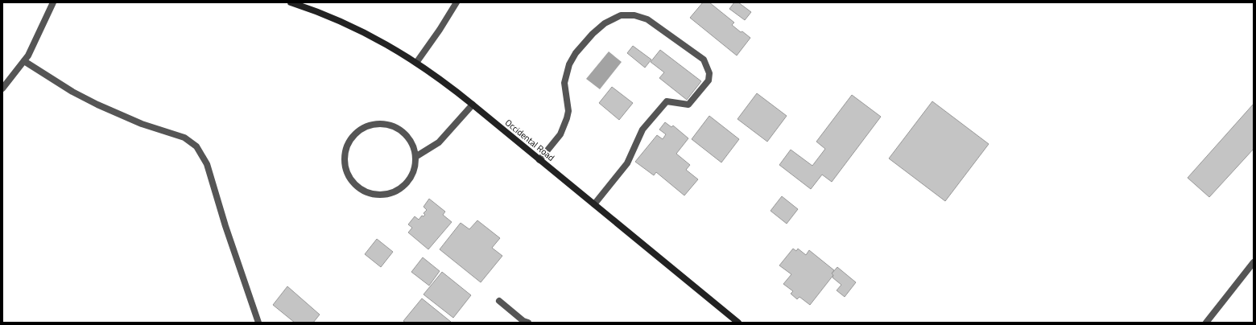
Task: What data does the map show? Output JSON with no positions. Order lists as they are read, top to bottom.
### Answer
{
  "streets": {
    "street": ["Occidental Road"]
  }
}
